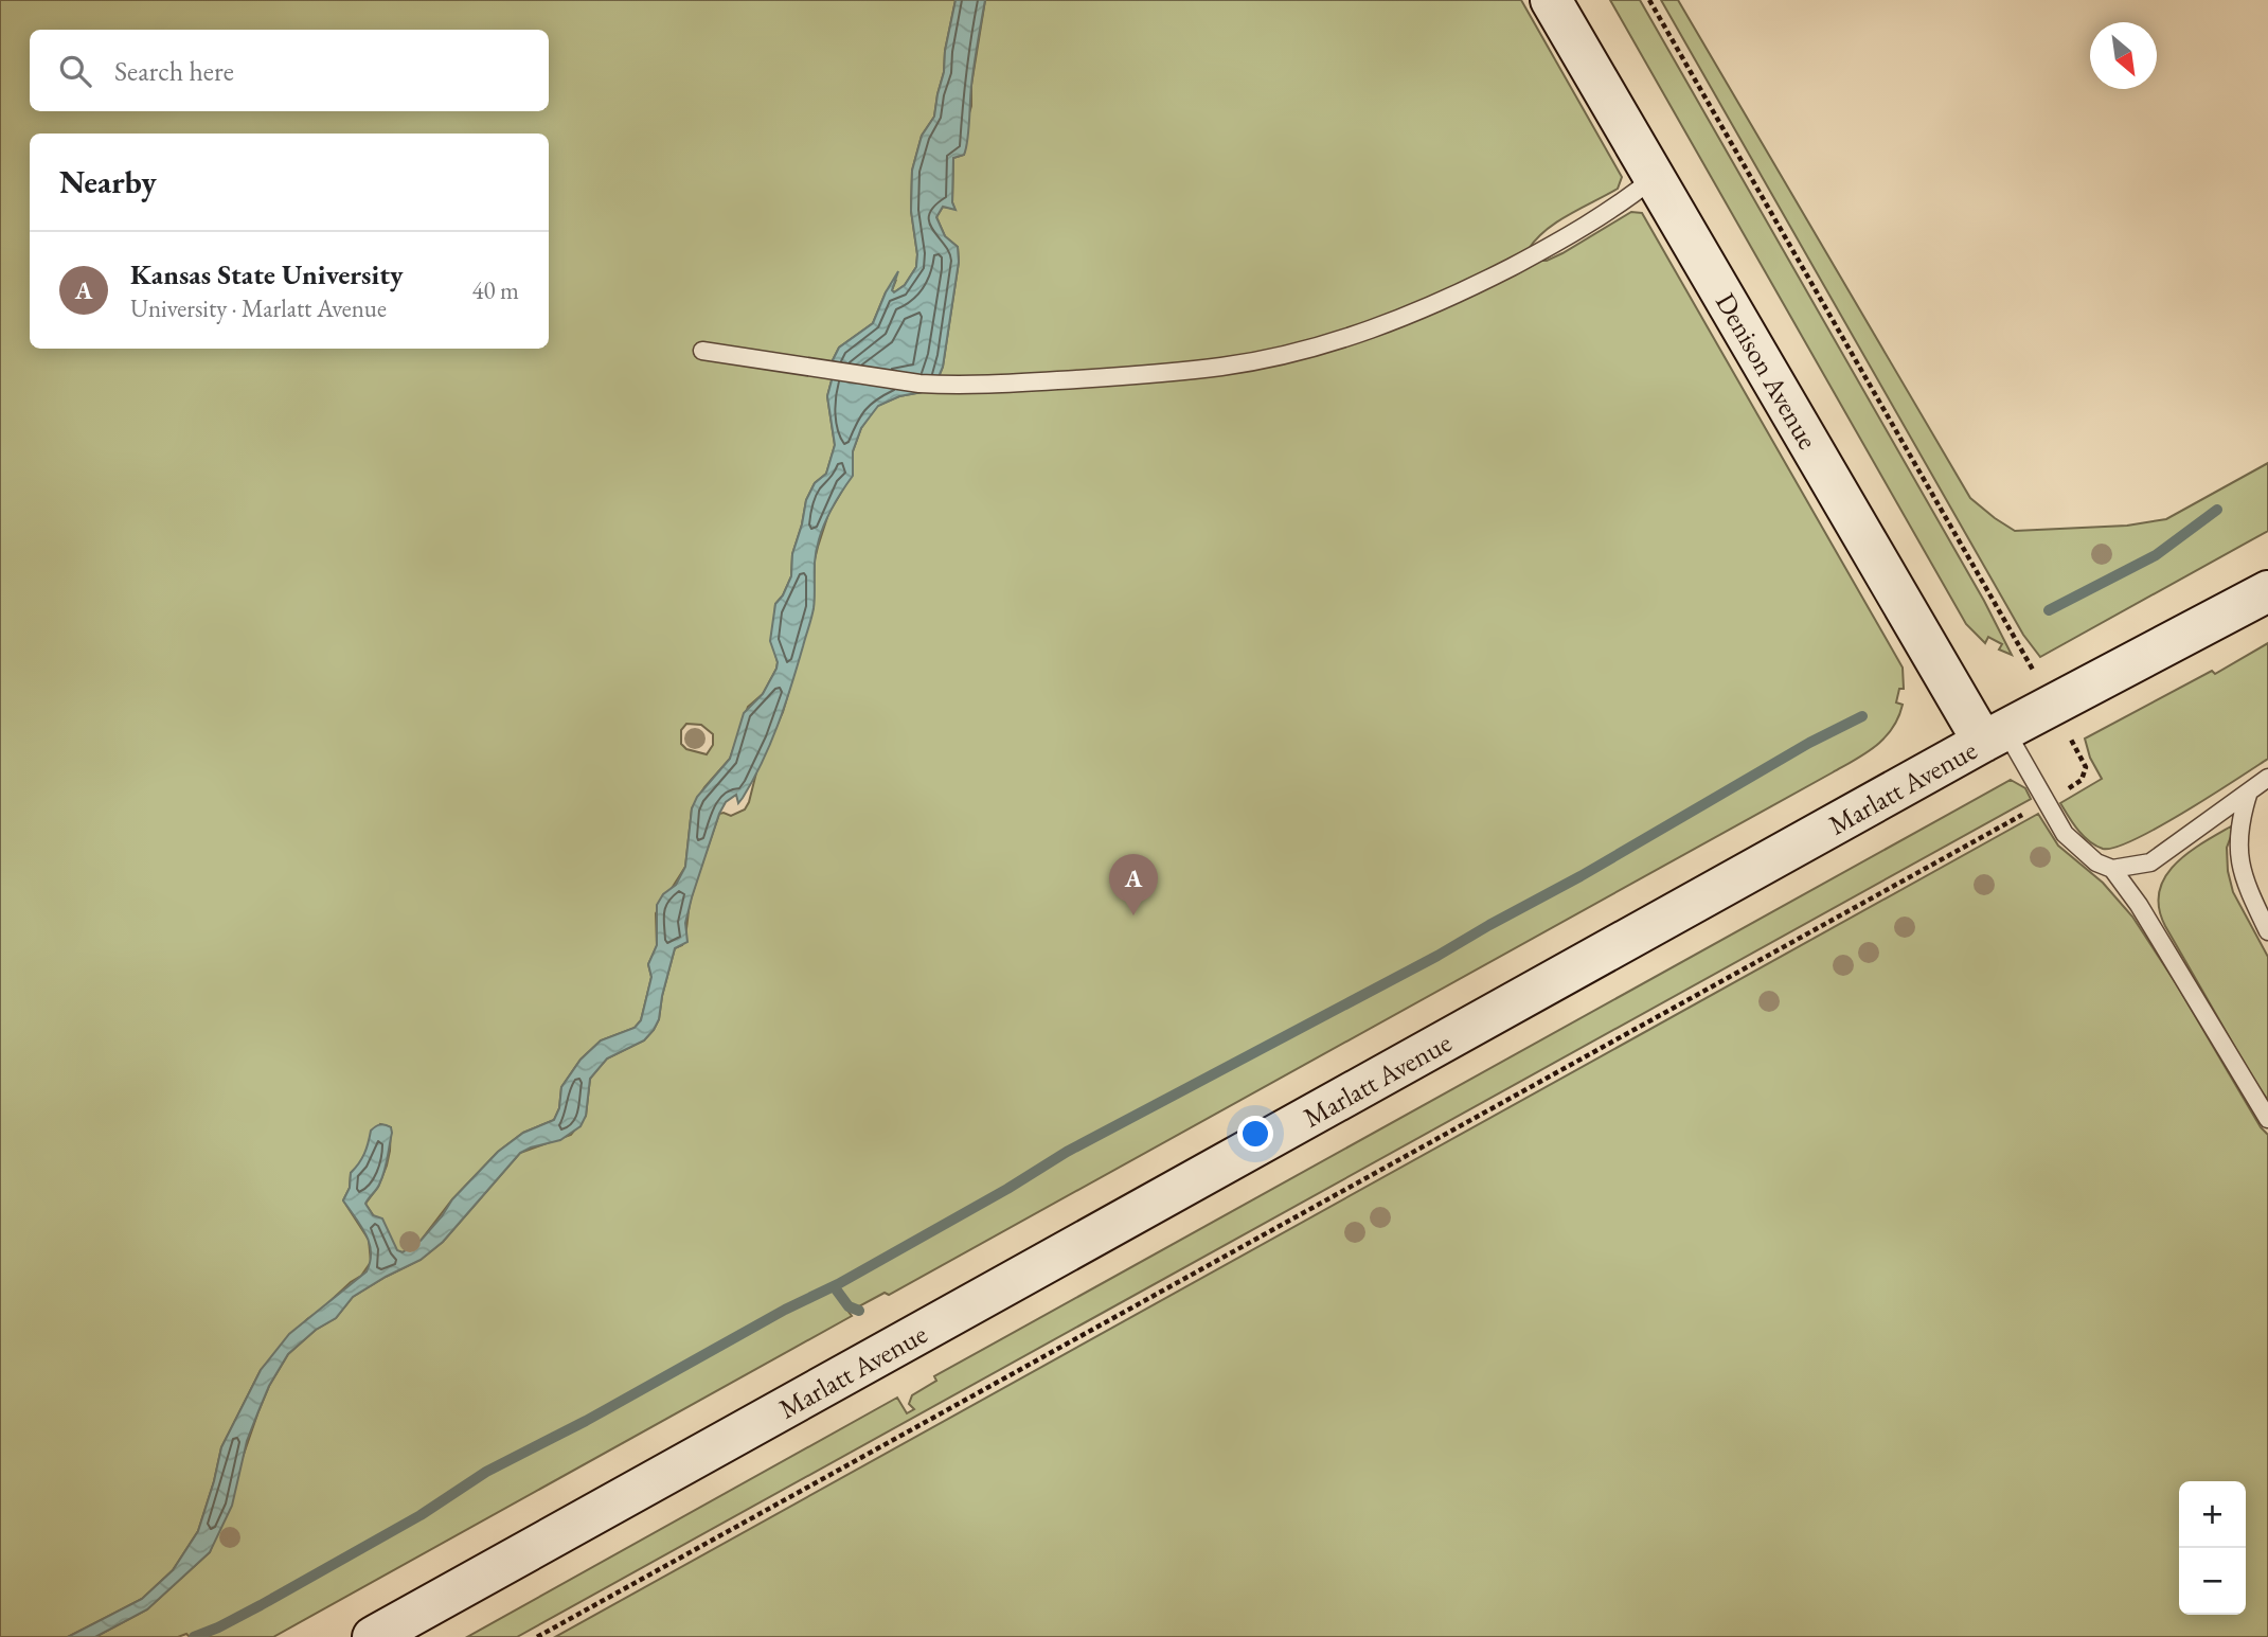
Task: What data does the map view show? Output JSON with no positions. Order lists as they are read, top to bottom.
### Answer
{
  "streets": {
    "main road": ["Denison Avenue", "Marlatt Avenue"]
  },
  "crossings": [
    ["Denison Avenue", "Marlatt Avenue"]
  ],
  "north": "bottom right",
  "page": {
    "search": "Search here",
    "heading": "Nearby",
    "list": [
      {
        "mark": "A",
        "name": "Kansas State University",
        "note": "University · Marlatt Avenue",
        "value": "40 m"
      }
    ],
    "pins": "A",
    "map_buttons": ["+", "−"]
  }
}
